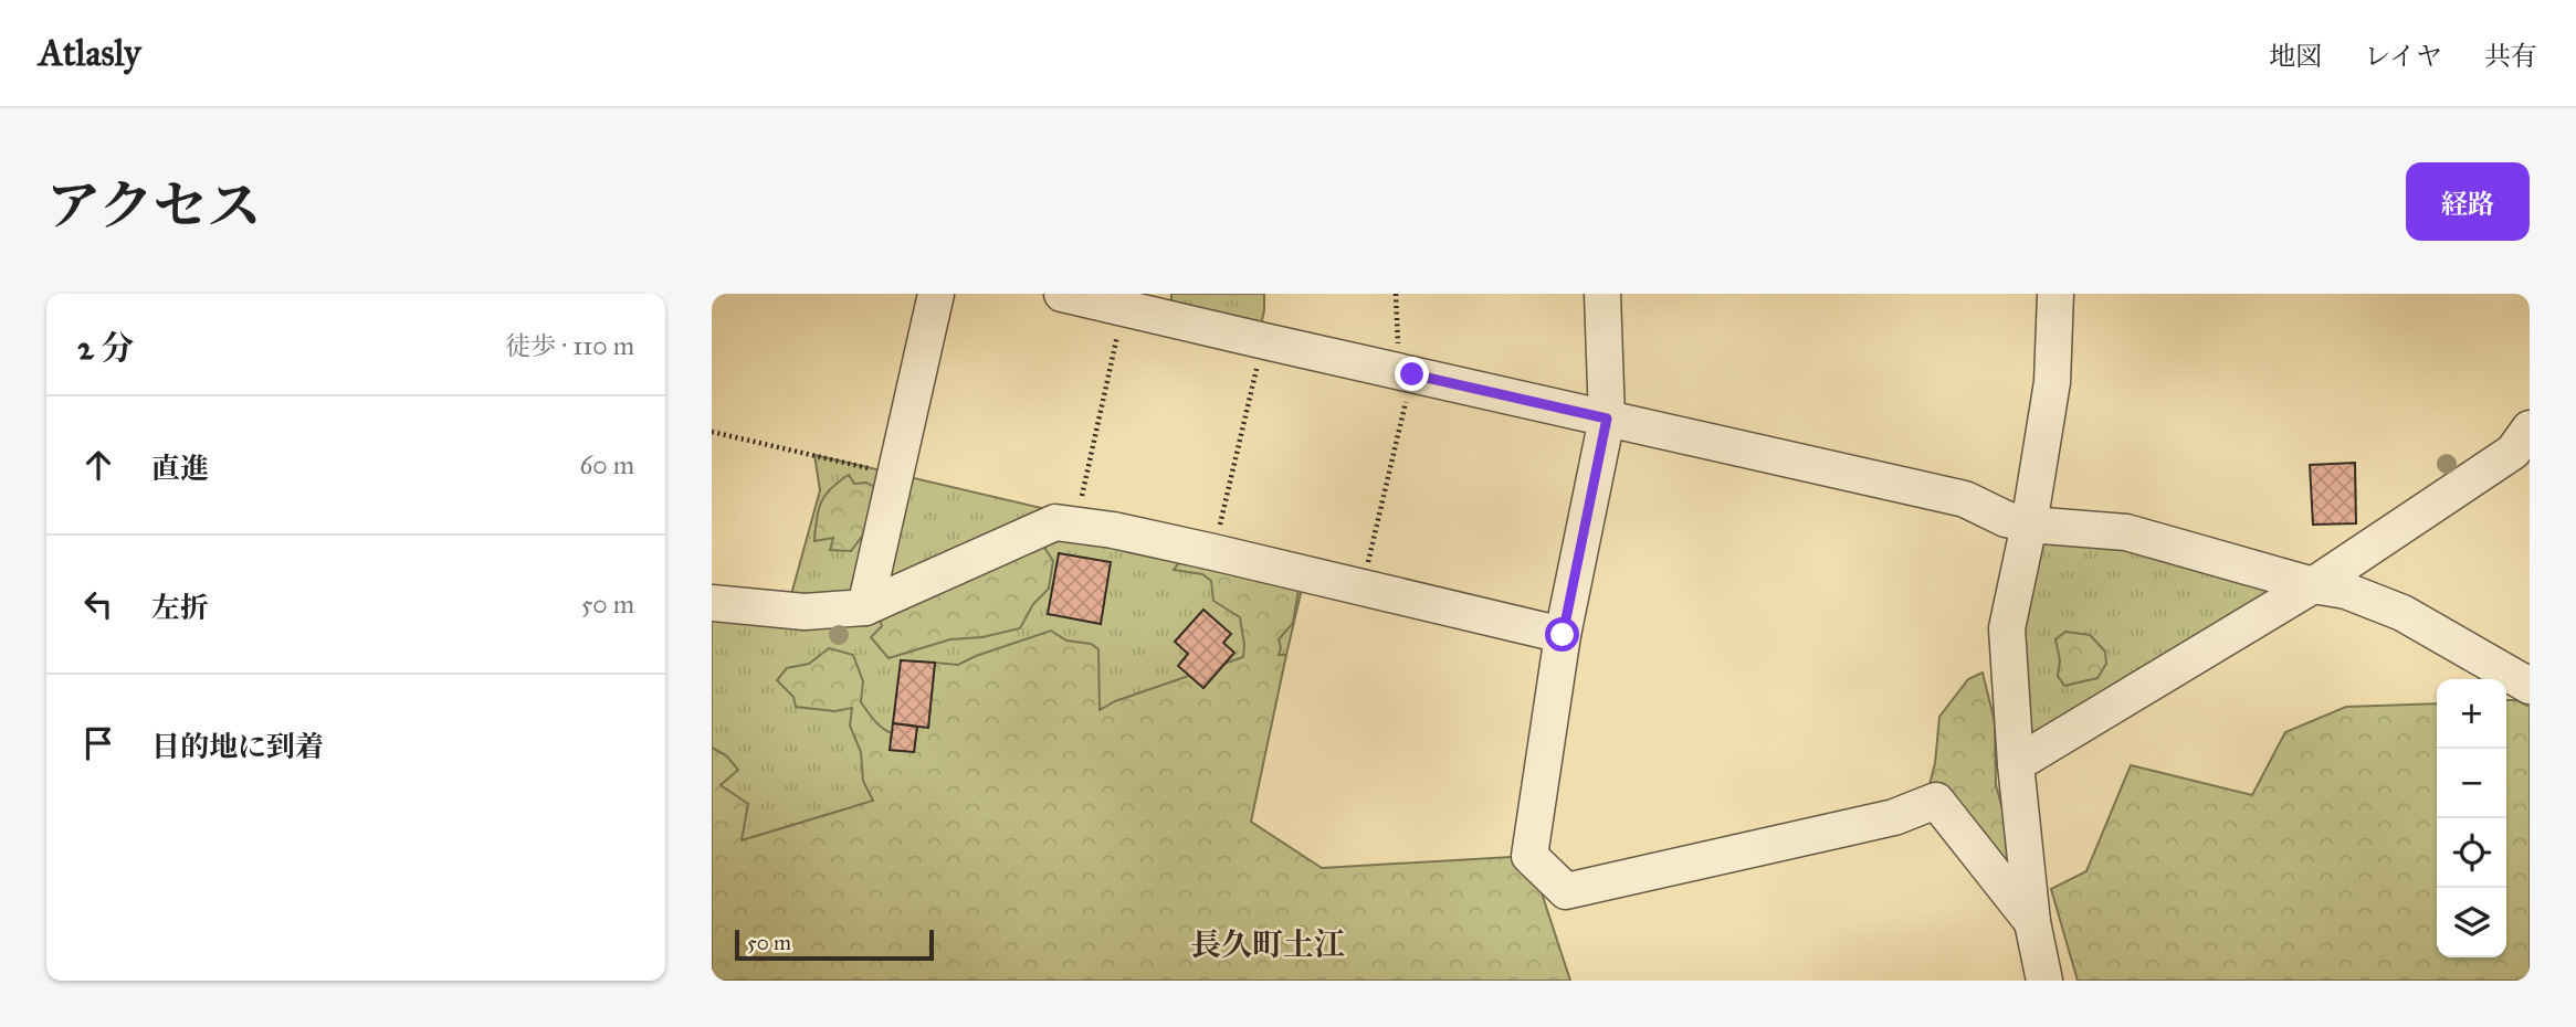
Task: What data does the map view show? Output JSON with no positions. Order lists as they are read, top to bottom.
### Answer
{
  "districts": ["長久町土江"],
  "scale_bar": "50 m",
  "page": {
    "header": "Atlasly",
    "nav": ["地図", "レイヤ", "共有"],
    "title": "アクセス",
    "buttons": "経路",
    "heading": ["2 分", "徒歩 · 110 m"],
    "list": [
      ["直進", "60 m"],
      ["左折", "50 m"],
      "目的地に到着"
    ],
    "map_buttons": ["+", "−"],
    "scale": "50 m"
  }
}
